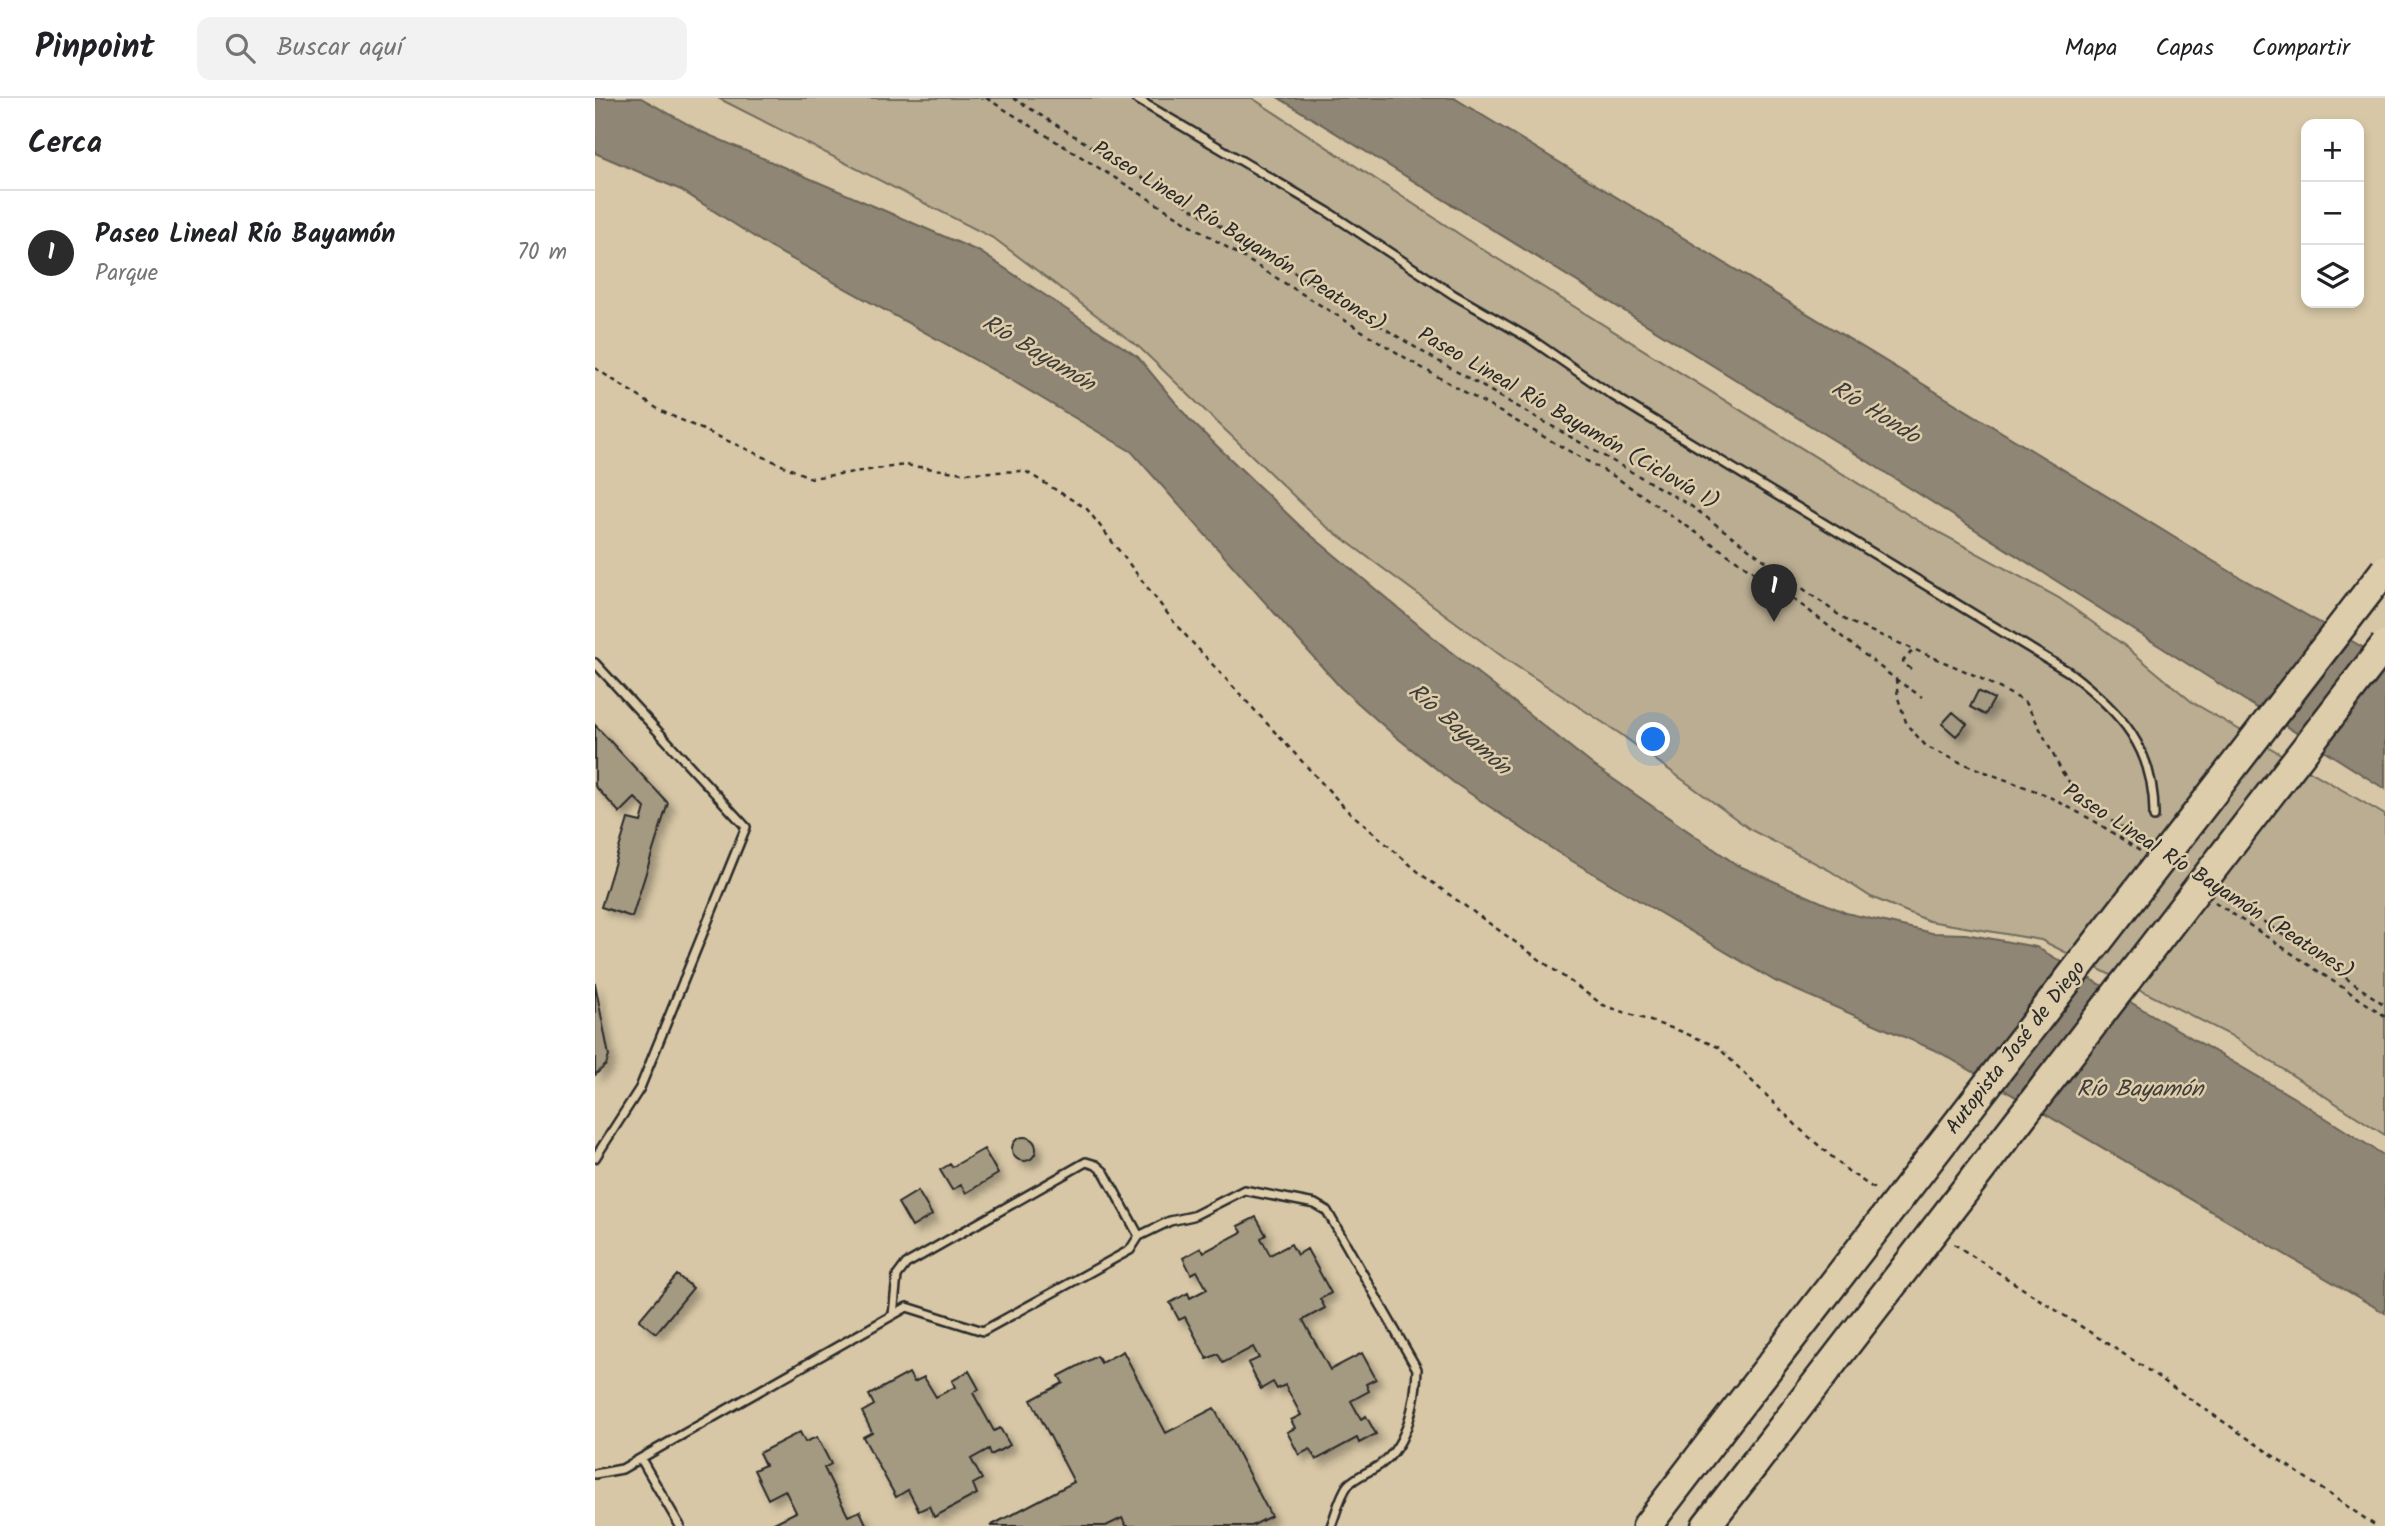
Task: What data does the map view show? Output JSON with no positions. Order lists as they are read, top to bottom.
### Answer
{
  "streets": {
    "highway": ["Autopista José de Diego"],
    "path": ["Paseo Lineal Río Bayamón (Peatones)", "Paseo Lineal Río Bayamón (Ciclovía 1)"]
  },
  "water": ["Río Bayamón", "Río Hondo"],
  "page": {
    "header": "Pinpoint",
    "search": "Buscar aquí",
    "nav": ["Mapa", "Capas", "Compartir"],
    "heading": "Cerca",
    "map_buttons": ["+", "−"],
    "list": [
      {
        "mark": "1",
        "name": "Paseo Lineal Río Bayamón",
        "note": "Parque",
        "value": "70 m"
      }
    ],
    "pins": "1"
  }
}
